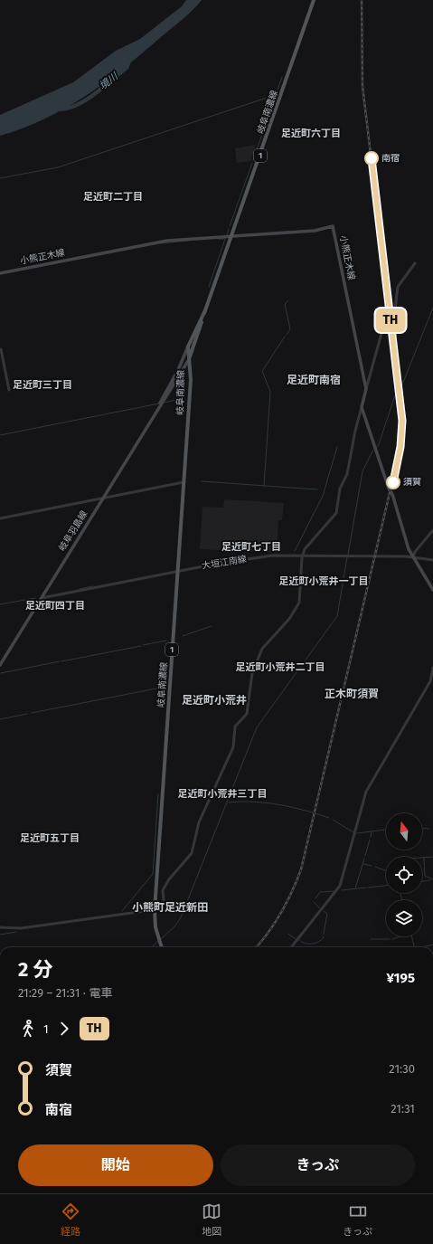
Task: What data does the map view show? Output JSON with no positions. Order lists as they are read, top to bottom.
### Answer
{
  "streets": {
    "main road": [
      "岐阜南濃線",
      "1",
      "小熊正木線",
      "岐阜羽島線"
    ],
    "street": ["大垣江南線"]
  },
  "crossings": [
    ["岐阜南濃線", "小熊正木線"],
    ["岐阜南濃線", "岐阜羽島線"],
    ["岐阜南濃線", "大垣江南線"],
    ["岐阜羽島線", "大垣江南線"]
  ],
  "districts": [
    "足近町六丁目",
    "足近町二丁目",
    "足近町南宿",
    "足近町三丁目",
    "足近町七丁目",
    "足近町小荒井一丁目",
    "足近町四丁目",
    "足近町小荒井二丁目",
    "正木町須賀",
    "足近町小荒井",
    "足近町小荒井三丁目",
    "足近町五丁目",
    "小熊町足近新田"
  ],
  "water": ["境川"],
  "places": ["南宿", "須賀"],
  "north": "top",
  "page": {
    "on_map": "TH",
    "heading": ["2 分", "21:29 – 21:31 · 電車", "¥195"],
    "legs": ["1", "TH"],
    "list": [
      {
        "name": "須賀",
        "value": "21:30"
      },
      {
        "name": "南宿",
        "value": "21:31"
      }
    ],
    "buttons": ["開始", "きっぷ"],
    "tabs": ["経路", "地図", "きっぷ"]
  }
}
